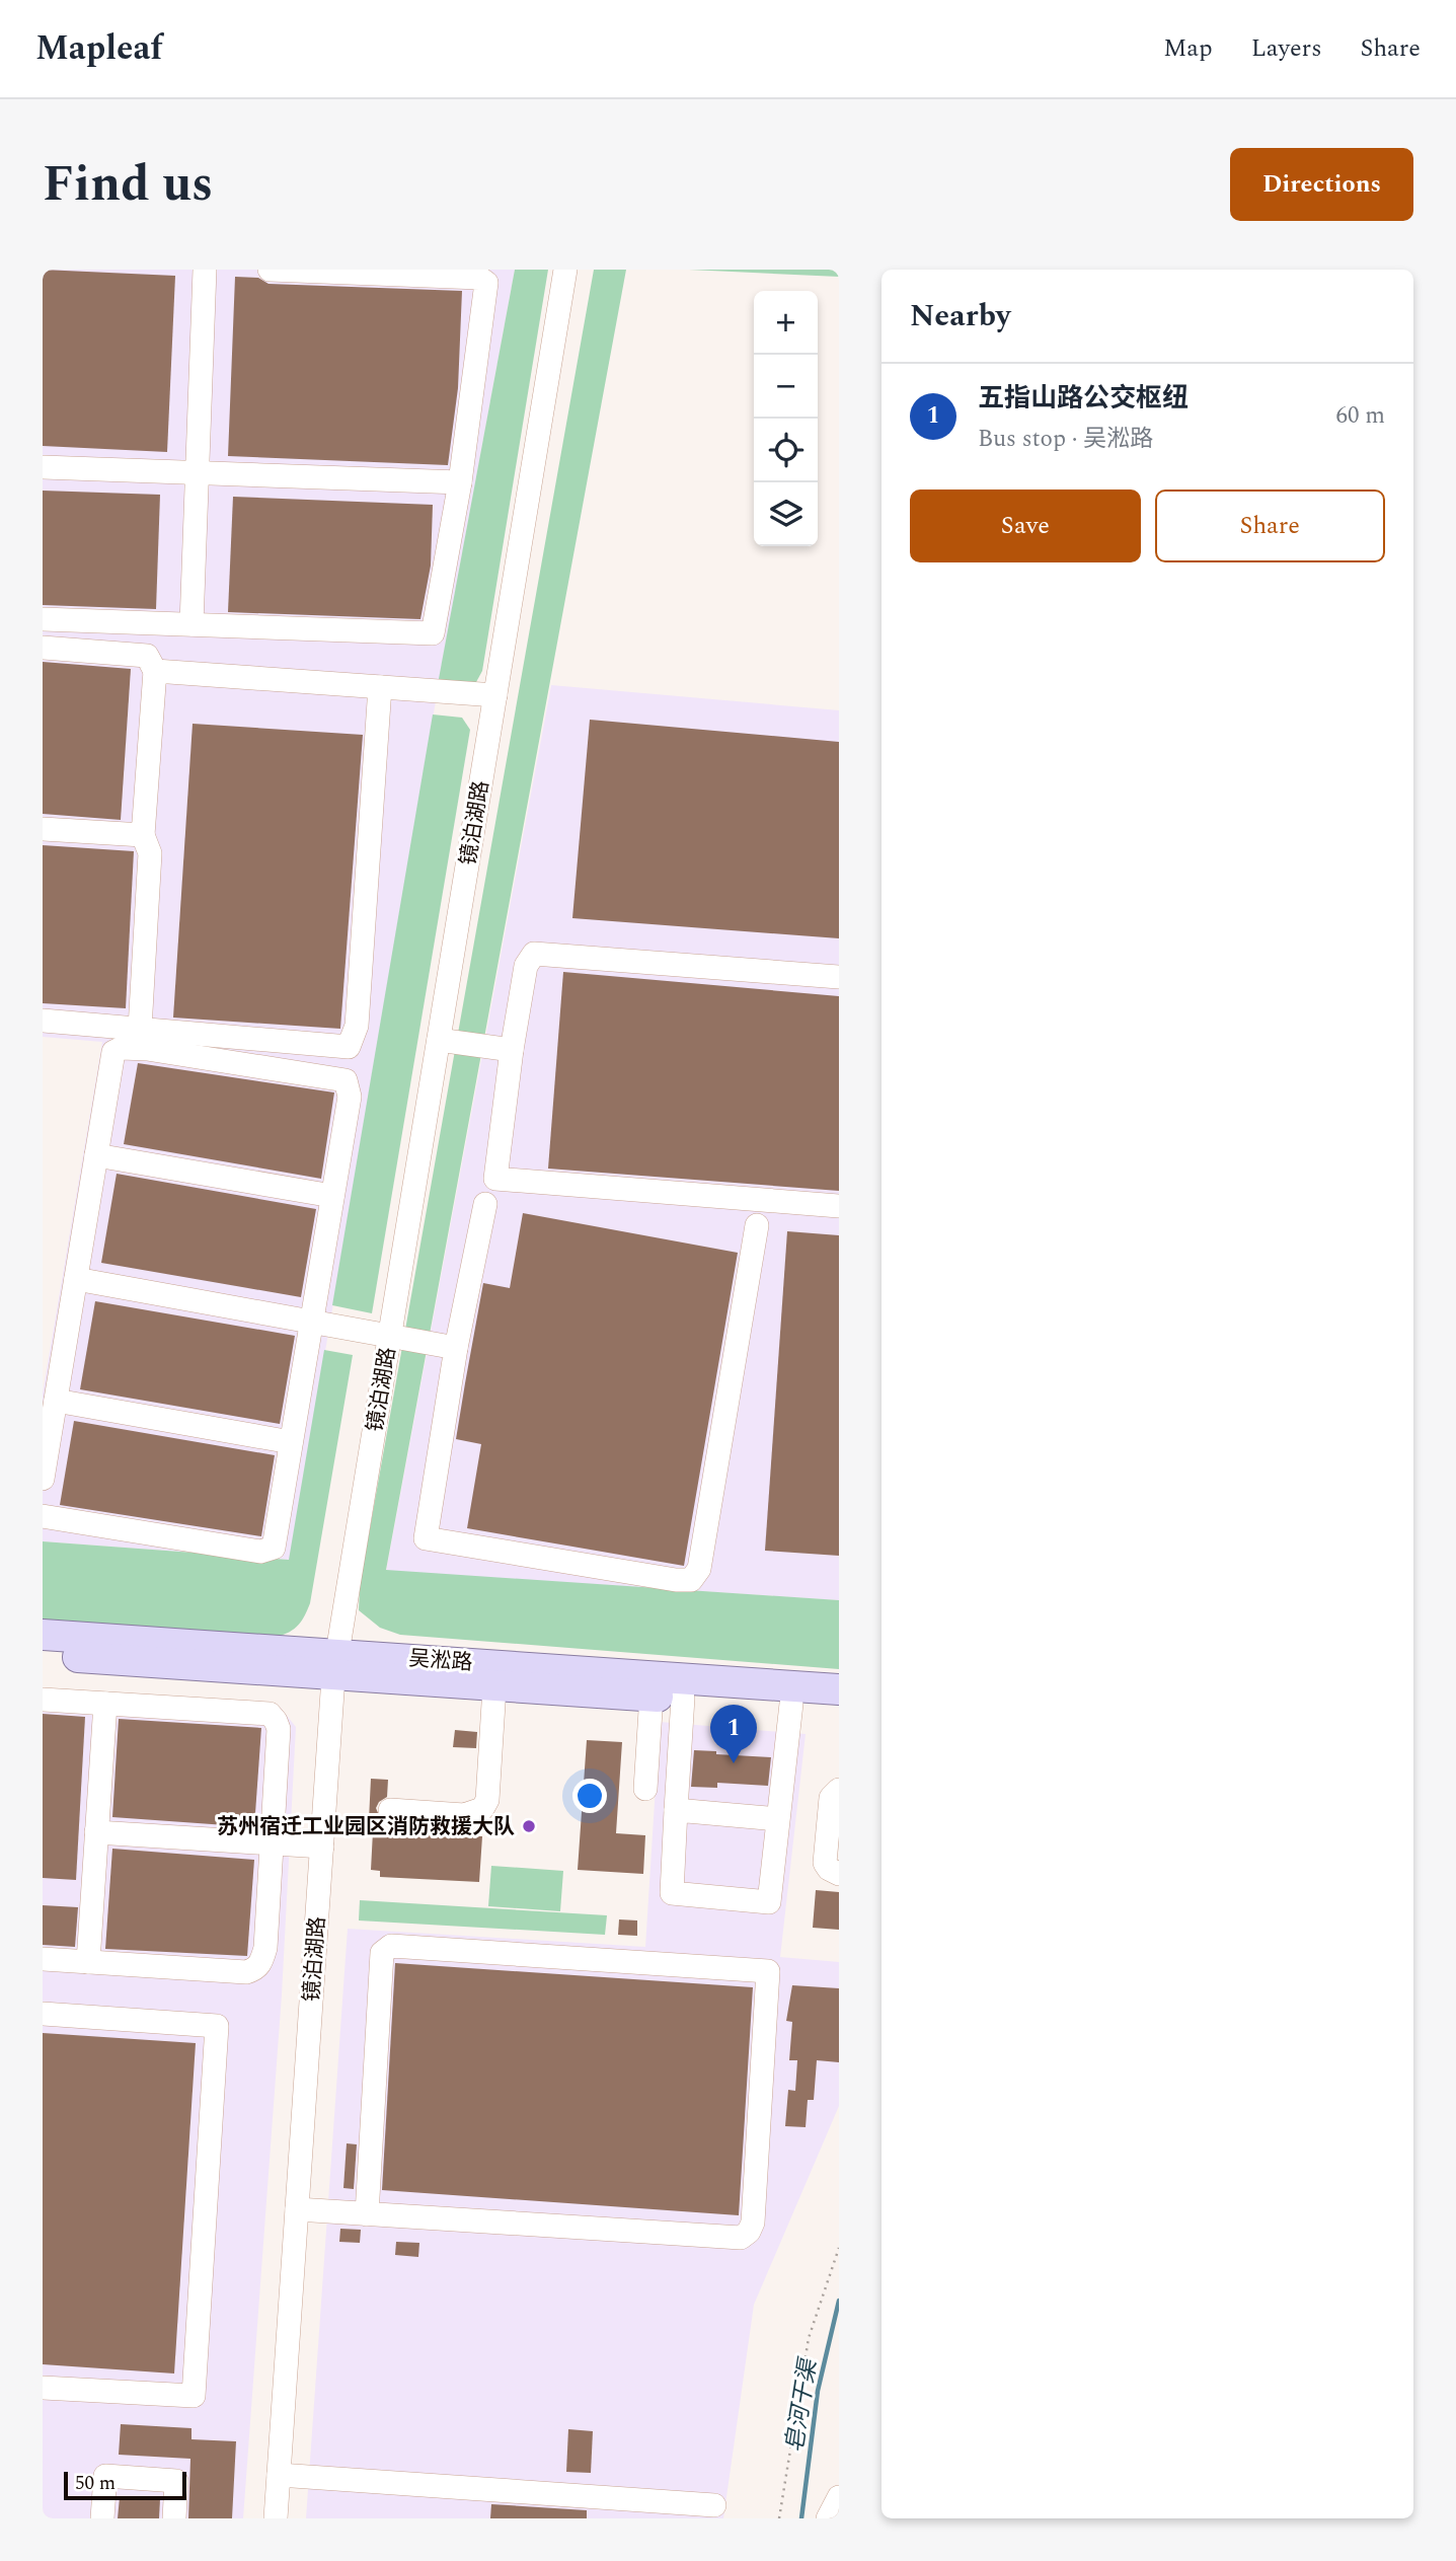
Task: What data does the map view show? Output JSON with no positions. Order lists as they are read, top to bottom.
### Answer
{
  "streets": {
    "main road": ["吴淞路"],
    "street": ["镜泊湖路"]
  },
  "crossings": [
    ["镜泊湖路", "吴淞路"]
  ],
  "water": ["皂河干渠"],
  "places": ["苏州宿迁工业园区消防救援大队"],
  "scale_bar": "50 m",
  "page": {
    "header": "Mapleaf",
    "nav": ["Map", "Layers", "Share"],
    "title": "Find us",
    "buttons": [
      "Directions",
      ["Save", "Share"]
    ],
    "heading": "Nearby",
    "map_buttons": ["+", "−"],
    "list": [
      {
        "mark": "1",
        "name": "五指山路公交枢纽",
        "note": "Bus stop · 吴淞路",
        "value": "60 m"
      }
    ],
    "pins": "1",
    "scale": "50 m"
  }
}
